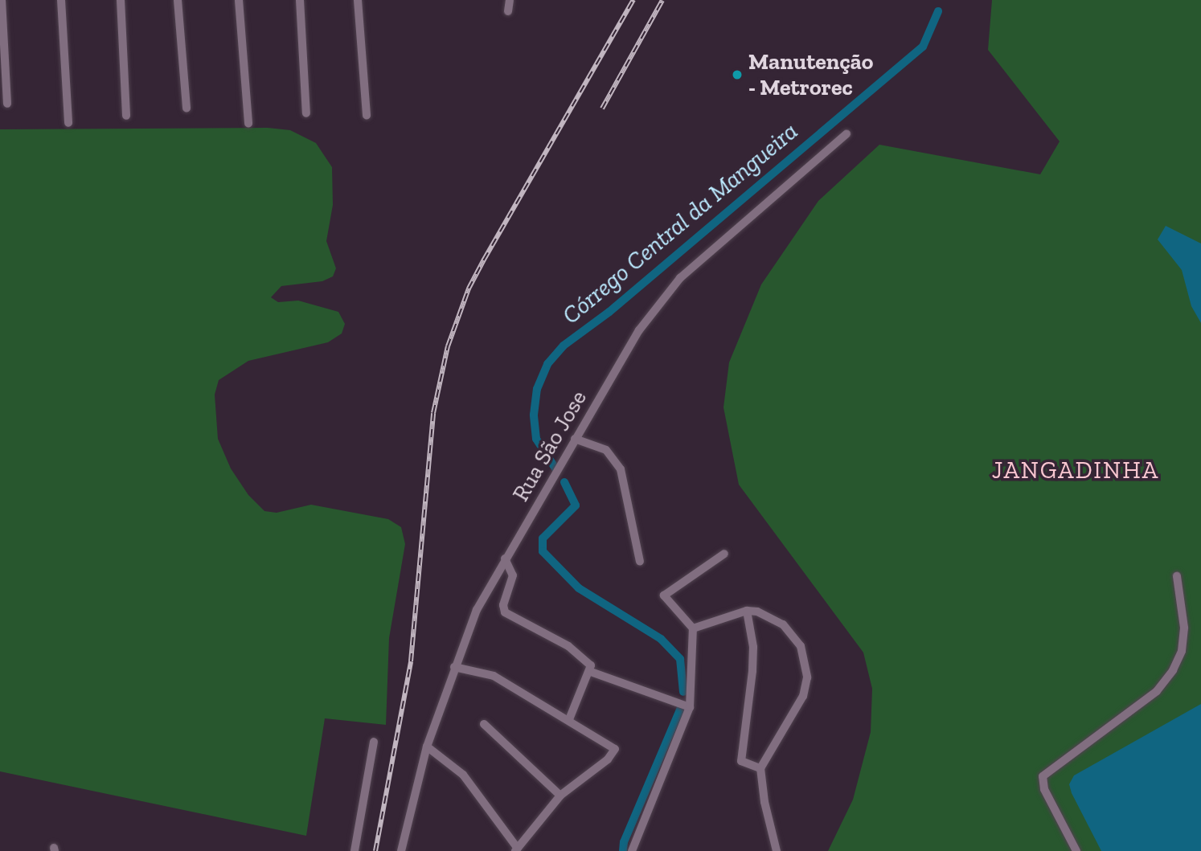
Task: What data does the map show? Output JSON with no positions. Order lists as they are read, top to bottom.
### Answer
{
  "streets": {
    "street": ["Rua São Jose"]
  },
  "districts": ["JANGADINHA"],
  "water": ["Córrego Central da Mangueira"],
  "places": ["Manutenção - Metrorec"]
}
